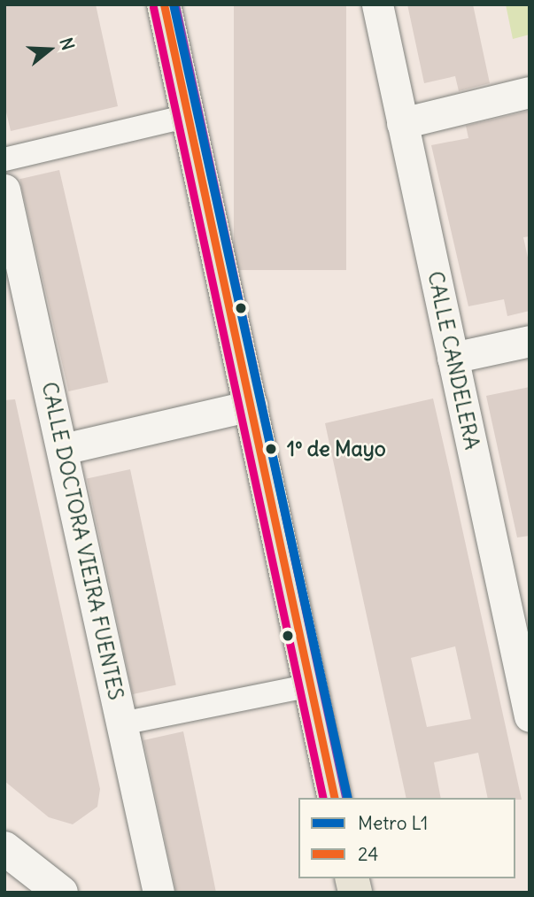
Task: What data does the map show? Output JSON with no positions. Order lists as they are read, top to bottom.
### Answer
{
  "streets": {
    "street": ["CALLE CANDELERA", "CALLE DOCTORA VIEIRA FUENTES"]
  },
  "places": ["1º de Mayo"],
  "lines": ["metro line L1", "transit line 24"],
  "legend": ["Metro L1", "24"],
  "north": "right"
}
